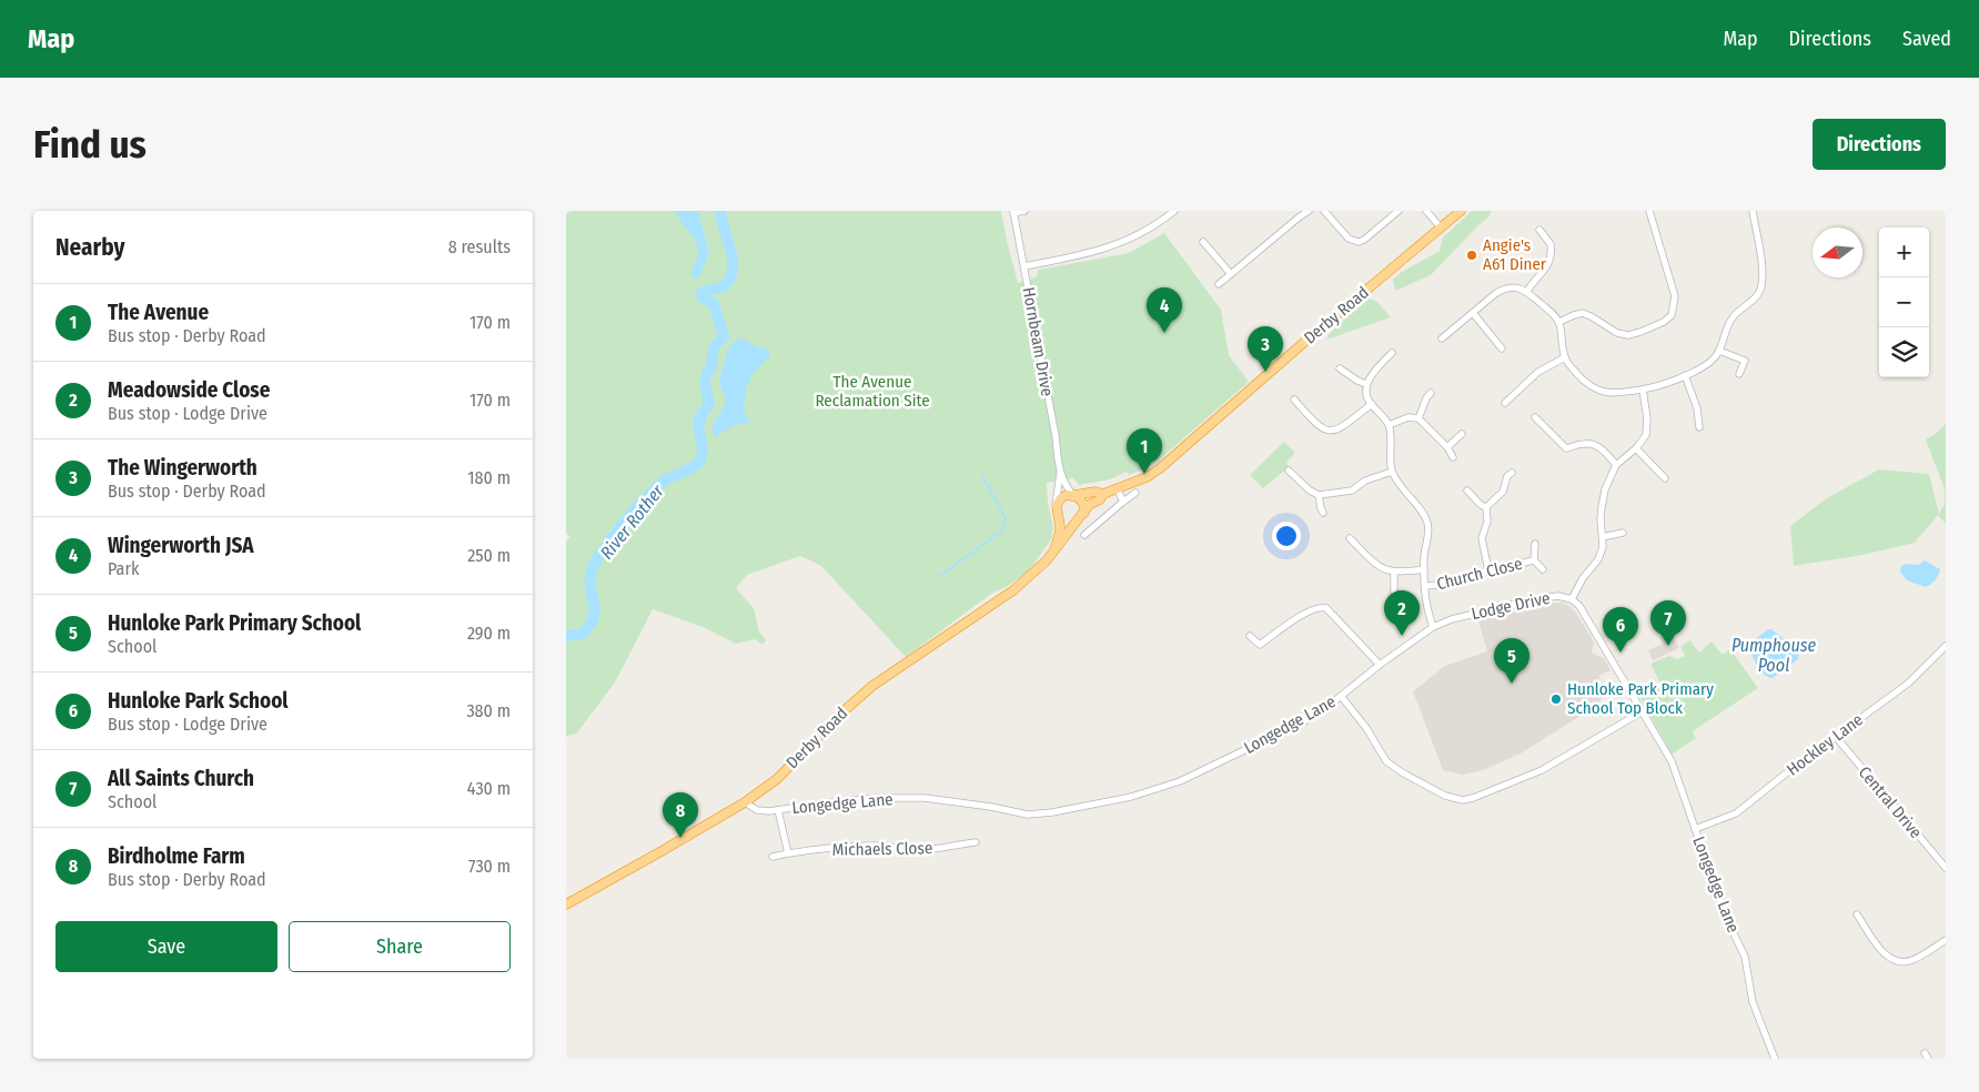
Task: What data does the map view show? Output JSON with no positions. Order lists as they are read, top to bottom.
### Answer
{
  "streets": {
    "highway": ["Derby Road"],
    "street": [
      "Hornbeam Drive",
      "Church Close",
      "Lodge Drive",
      "Longedge Lane",
      "Hockley Lane",
      "Central Drive",
      "Michaels Close"
    ]
  },
  "crossings": [
    ["Derby Road", "Hornbeam Drive"],
    ["Derby Road", "Longedge Lane"],
    ["Lodge Drive", "Longedge Lane"],
    ["Longedge Lane", "Hockley Lane"],
    ["Hockley Lane", "Central Drive"]
  ],
  "water": ["River Rother", "Pumphouse Pool"],
  "parks": ["The Avenue Reclamation Site"],
  "places": ["Angie's A61 Diner", "Hunloke Park Primary School Top Block"],
  "north": "left",
  "page": {
    "header": "Map",
    "nav": ["Map", "Directions", "Saved"],
    "buttons": [
      "Directions",
      ["Save", "Share"]
    ],
    "title": "Find us",
    "heading": ["Nearby", "8 results"],
    "map_buttons": ["+", "−"],
    "list": [
      {
        "mark": "1",
        "name": "The Avenue",
        "note": "Bus stop · Derby Road",
        "value": "170 m"
      },
      {
        "mark": "2",
        "name": "Meadowside Close",
        "note": "Bus stop · Lodge Drive",
        "value": "170 m"
      },
      {
        "mark": "3",
        "name": "The Wingerworth",
        "note": "Bus stop · Derby Road",
        "value": "180 m"
      },
      {
        "mark": "4",
        "name": "Wingerworth JSA",
        "note": "Park",
        "value": "250 m"
      },
      {
        "mark": "5",
        "name": "Hunloke Park Primary School",
        "note": "School",
        "value": "290 m"
      },
      {
        "mark": "6",
        "name": "Hunloke Park School",
        "note": "Bus stop · Lodge Drive",
        "value": "380 m"
      },
      {
        "mark": "7",
        "name": "All Saints Church",
        "note": "School",
        "value": "430 m"
      },
      {
        "mark": "8",
        "name": "Birdholme Farm",
        "note": "Bus stop · Derby Road",
        "value": "730 m"
      }
    ],
    "pins": [
      "4",
      "3",
      "1",
      "2",
      "7",
      "6",
      "5",
      "8"
    ]
  }
}
